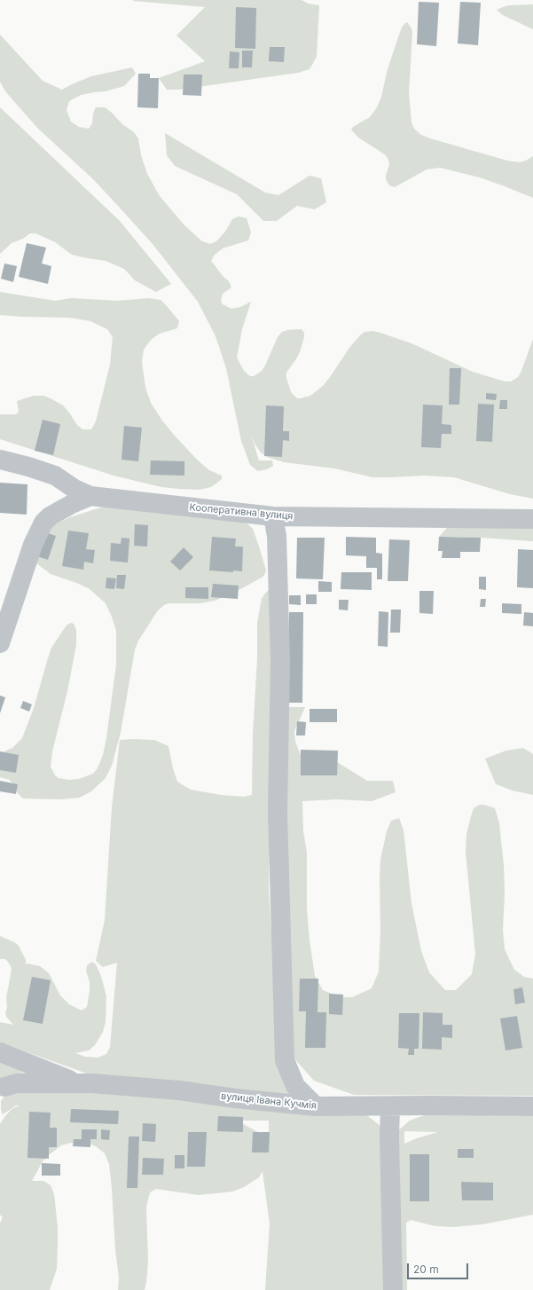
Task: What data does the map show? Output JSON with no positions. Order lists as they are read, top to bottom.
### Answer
{
  "streets": {
    "street": ["Кооперативна вулиця", "вулиця Івана Кучмія"]
  },
  "scale_bar": "20 m"
}
